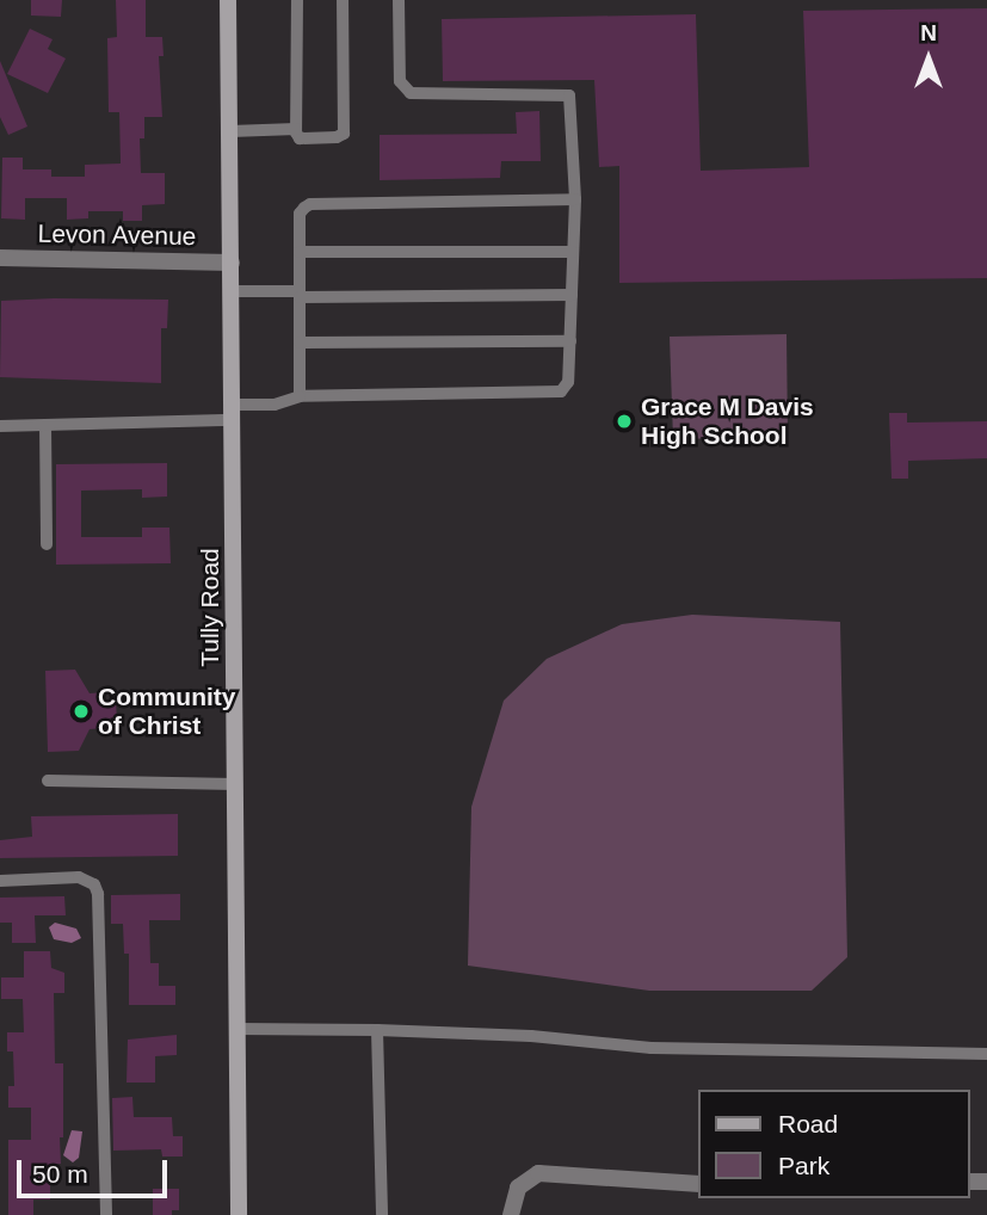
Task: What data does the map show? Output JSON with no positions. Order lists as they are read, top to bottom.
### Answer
{
  "streets": {
    "main road": ["Tully Road"],
    "street": ["Levon Avenue"]
  },
  "crossings": [
    ["Levon Avenue", "Tully Road"]
  ],
  "places": ["Grace M Davis High School", "Community of Christ"],
  "legend": ["Road", "Park"],
  "scale_bar": "50 m",
  "north": "top"
}
